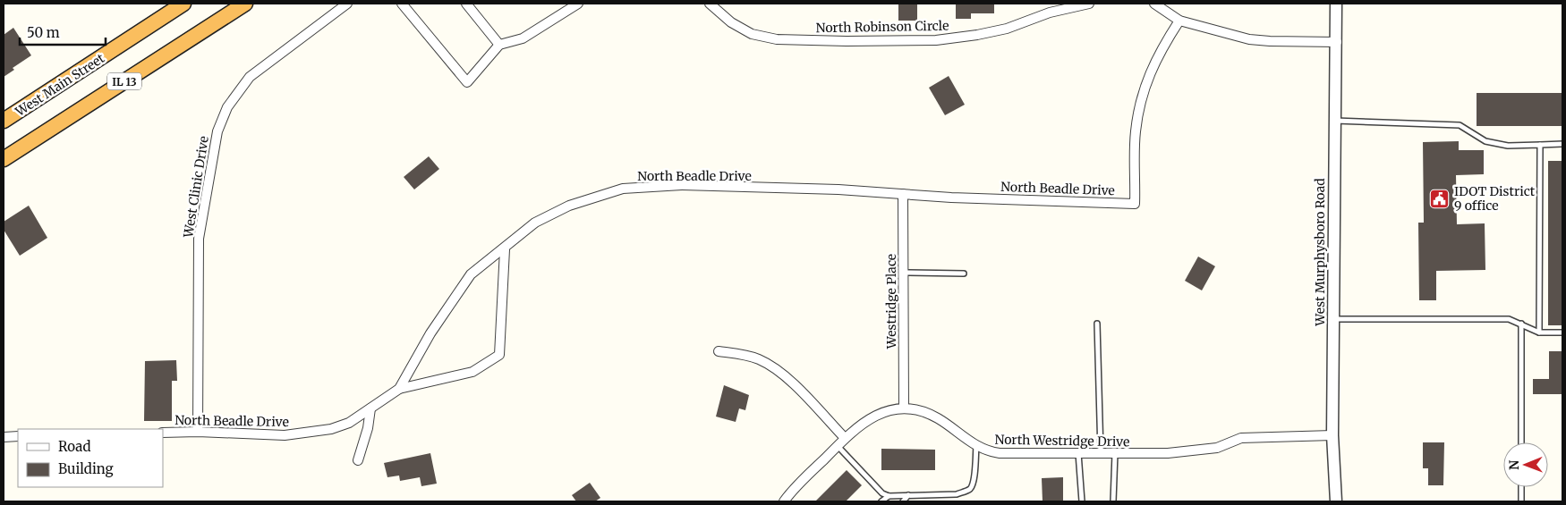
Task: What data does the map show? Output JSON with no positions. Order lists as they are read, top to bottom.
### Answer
{
  "streets": {
    "highway": ["IL 13", "West Main Street"],
    "street": [
      "North Robinson Circle",
      "North Beadle Drive",
      "West Clinic Drive",
      "West Murphysboro Road",
      "Westridge Place",
      "North Westridge Drive"
    ]
  },
  "crossings": [
    ["North Beadle Drive", "West Clinic Drive"],
    ["North Beadle Drive", "Westridge Place"],
    ["West Murphysboro Road", "North Westridge Drive"],
    ["Westridge Place", "North Westridge Drive"]
  ],
  "places": {
    "public building": ["IDOT District 9 office"]
  },
  "legend": ["Road", "Building"],
  "scale_bar": "50 m",
  "north": "left"
}
